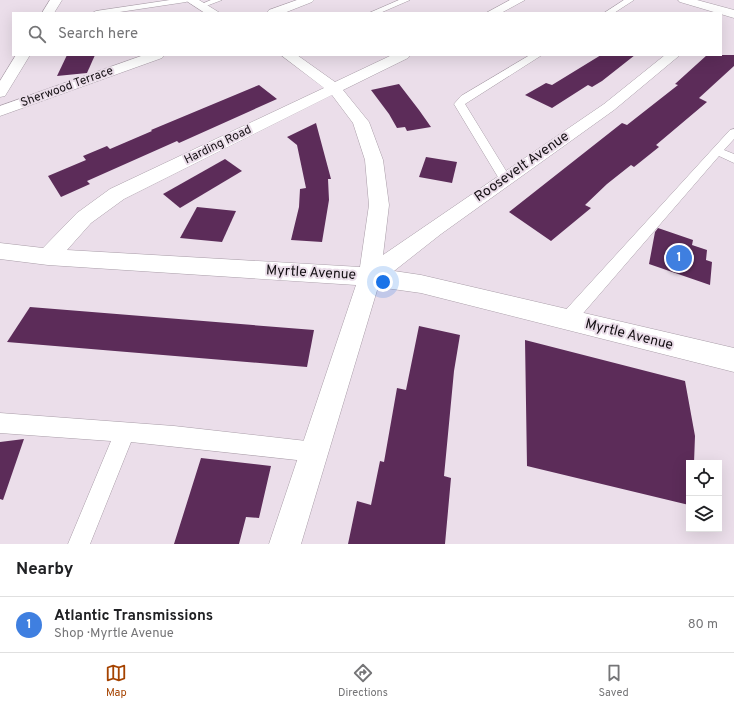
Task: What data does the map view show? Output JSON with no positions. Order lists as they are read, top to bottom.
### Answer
{
  "streets": {
    "street": [
      "Sherwood Terrace",
      "Harding Road",
      "Roosevelt Avenue",
      "Myrtle Avenue"
    ]
  },
  "crossings": [
    ["Harding Road", "Myrtle Avenue"],
    ["Roosevelt Avenue", "Myrtle Avenue"]
  ],
  "page": {
    "search": "Search here",
    "pins": "1",
    "heading": "Nearby",
    "list": [
      {
        "mark": "1",
        "name": "Atlantic Transmissions",
        "note": "Shop · Myrtle Avenue",
        "value": "80 m"
      }
    ],
    "nav": ["Map", "Directions", "Saved"]
  }
}
